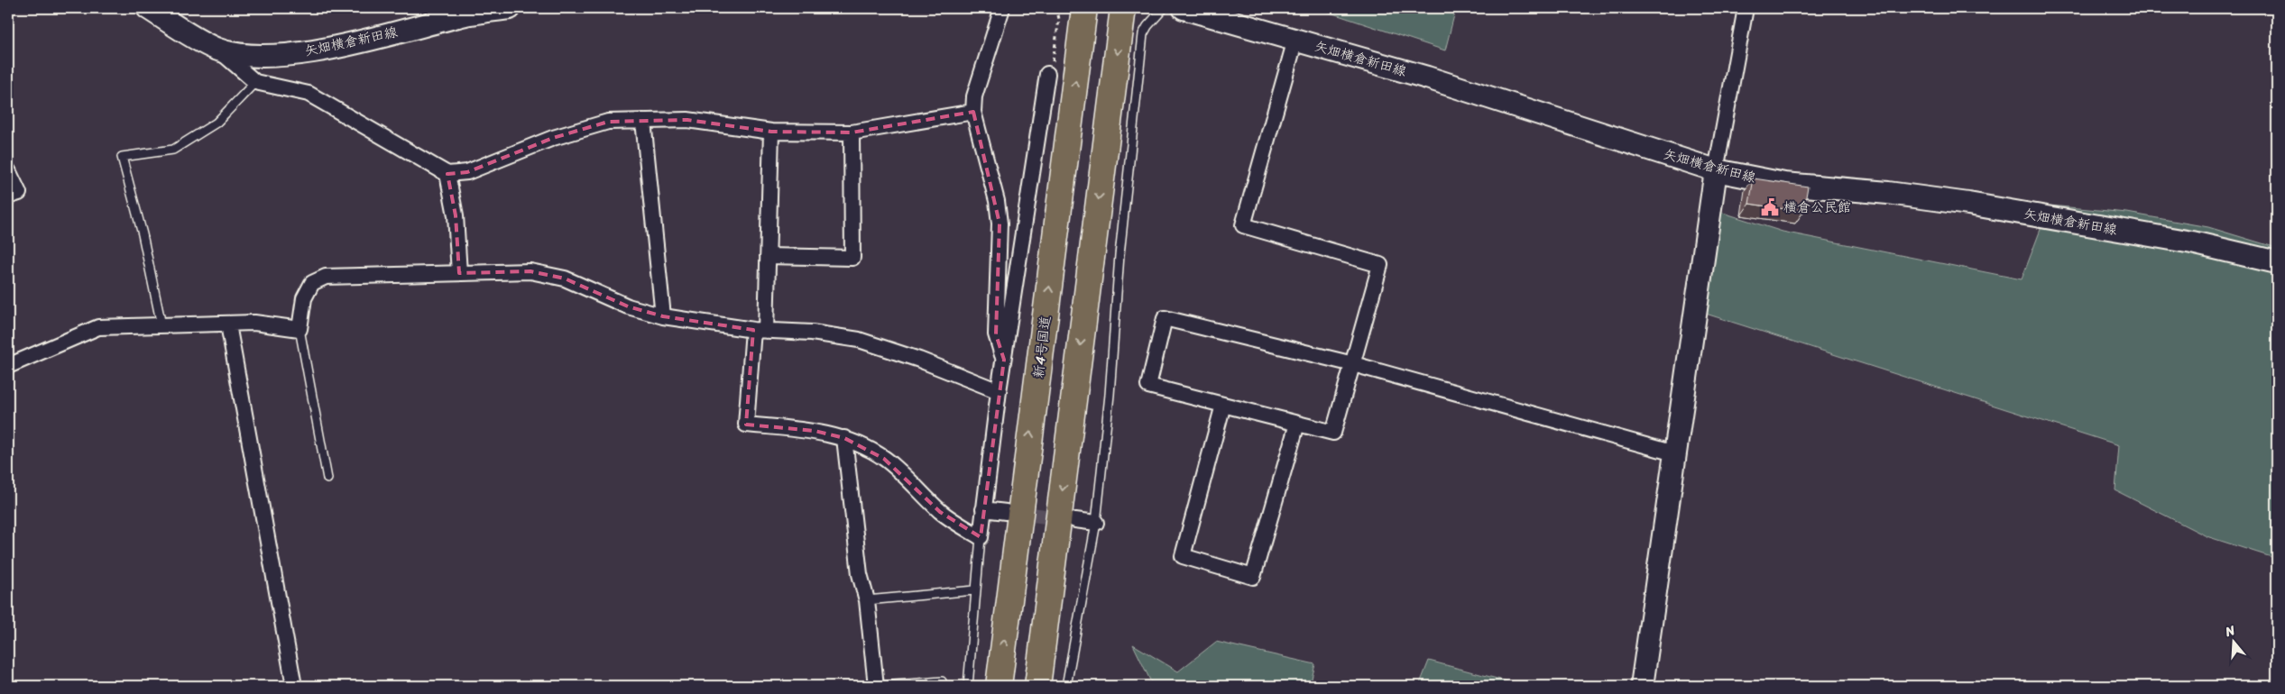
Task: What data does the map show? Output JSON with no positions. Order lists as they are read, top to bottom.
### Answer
{
  "streets": {
    "highway": ["新4号国道"],
    "main road": ["矢畑横倉新田線"]
  },
  "places": {
    "public building": ["横倉公民館"]
  },
  "north": "top"
}
